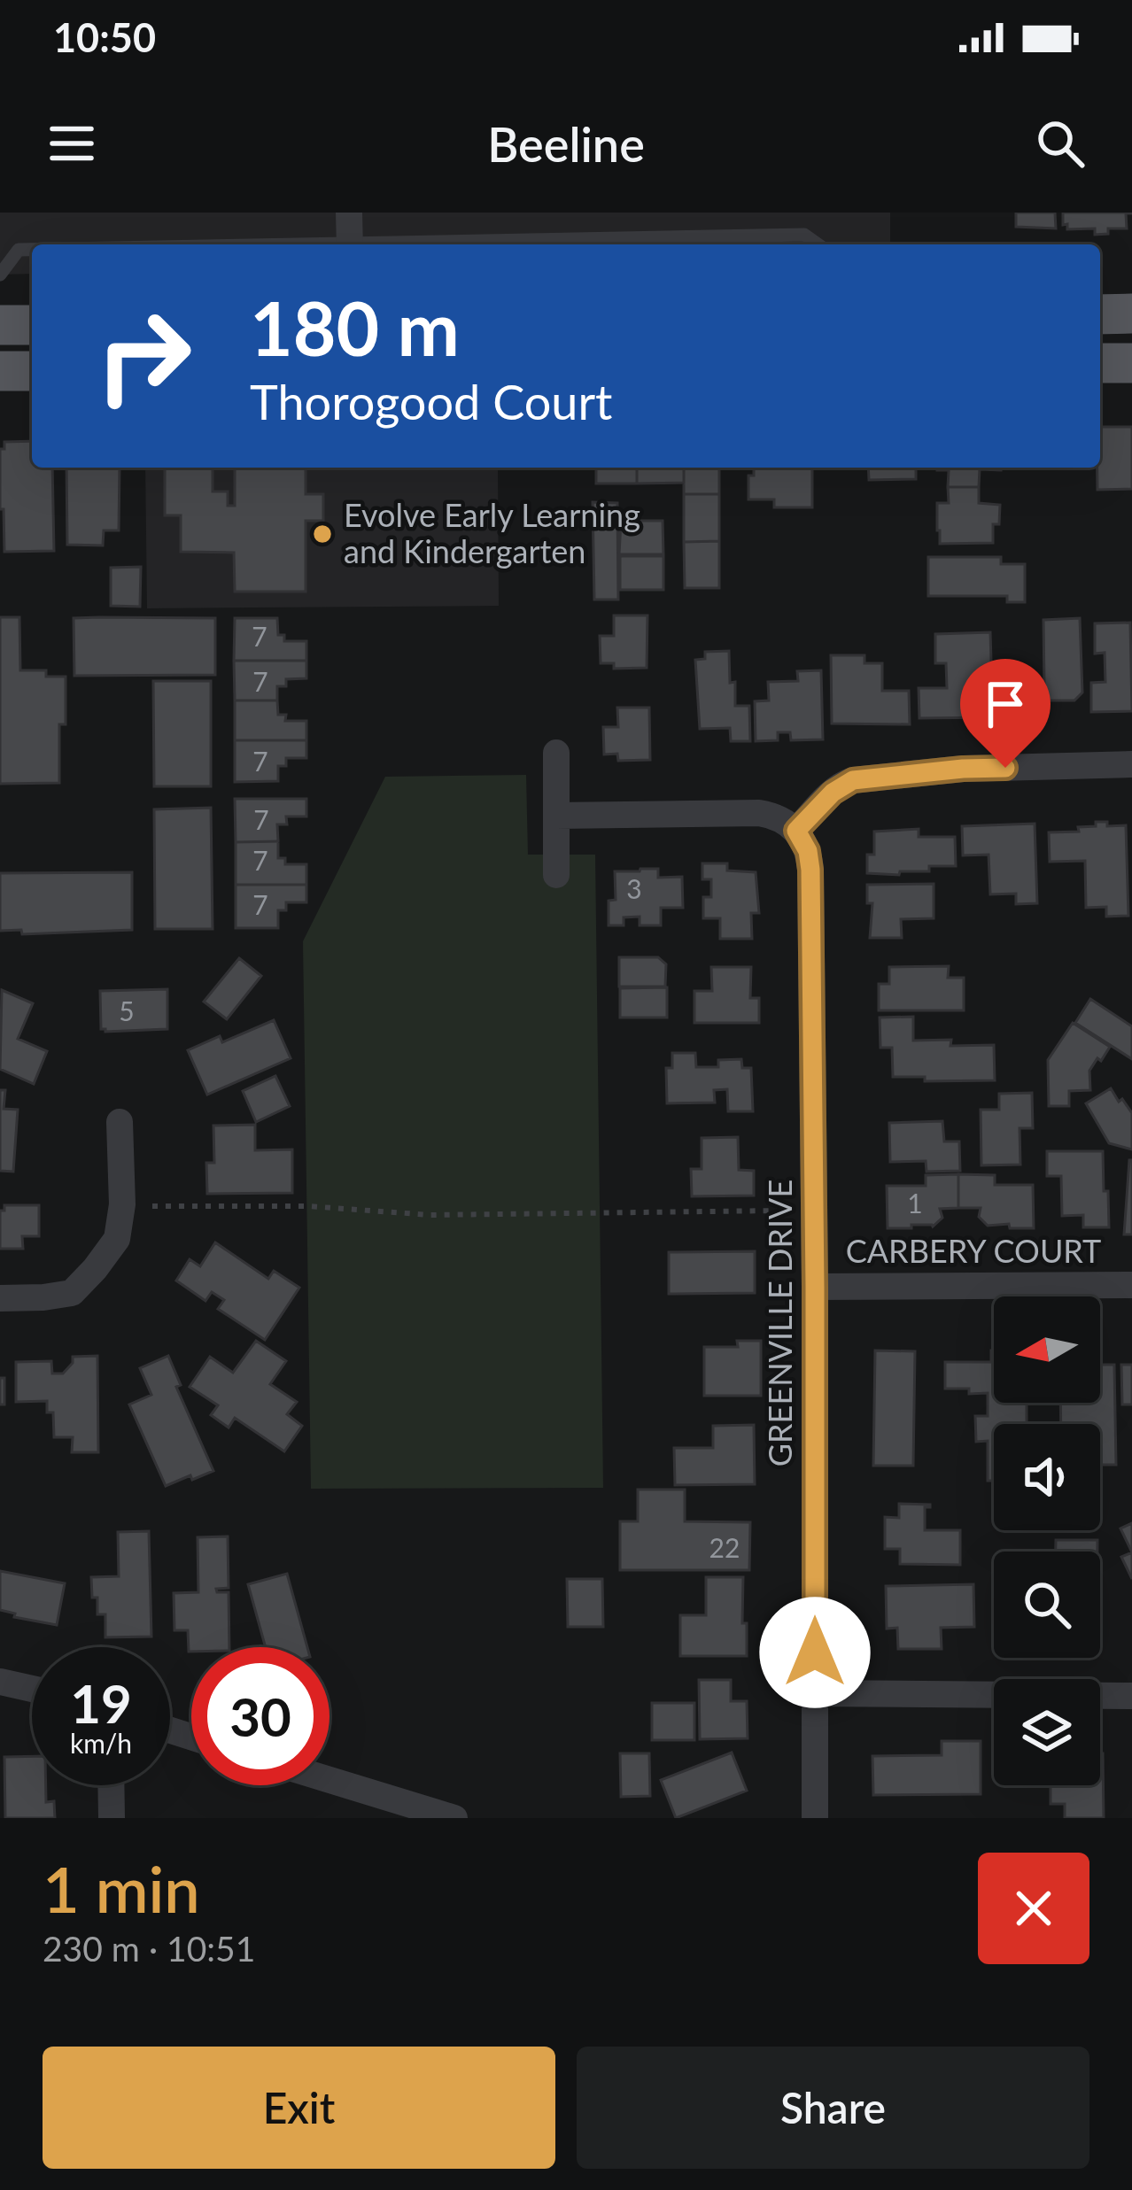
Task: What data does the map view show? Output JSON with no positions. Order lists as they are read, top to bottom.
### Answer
{
  "streets": {
    "street": ["CARBERY COURT", "GREENVILLE DRIVE"]
  },
  "crossings": [
    ["CARBERY COURT", "GREENVILLE DRIVE"]
  ],
  "places": ["Evolve Early Learning and Kindergarten"],
  "house_numbers": [
    "7",
    "7",
    "7",
    "7",
    "7",
    "3",
    "7",
    "5",
    "1",
    "22"
  ],
  "north": "left",
  "page": {
    "status": "10:50",
    "header": "Beeline",
    "turn": ["180 m", "Thorogood Court"],
    "speed": "19 km/h",
    "limit": "30",
    "heading": ["1 min", "230 m · 10:51"],
    "buttons": ["Exit", "Share"]
  }
}
